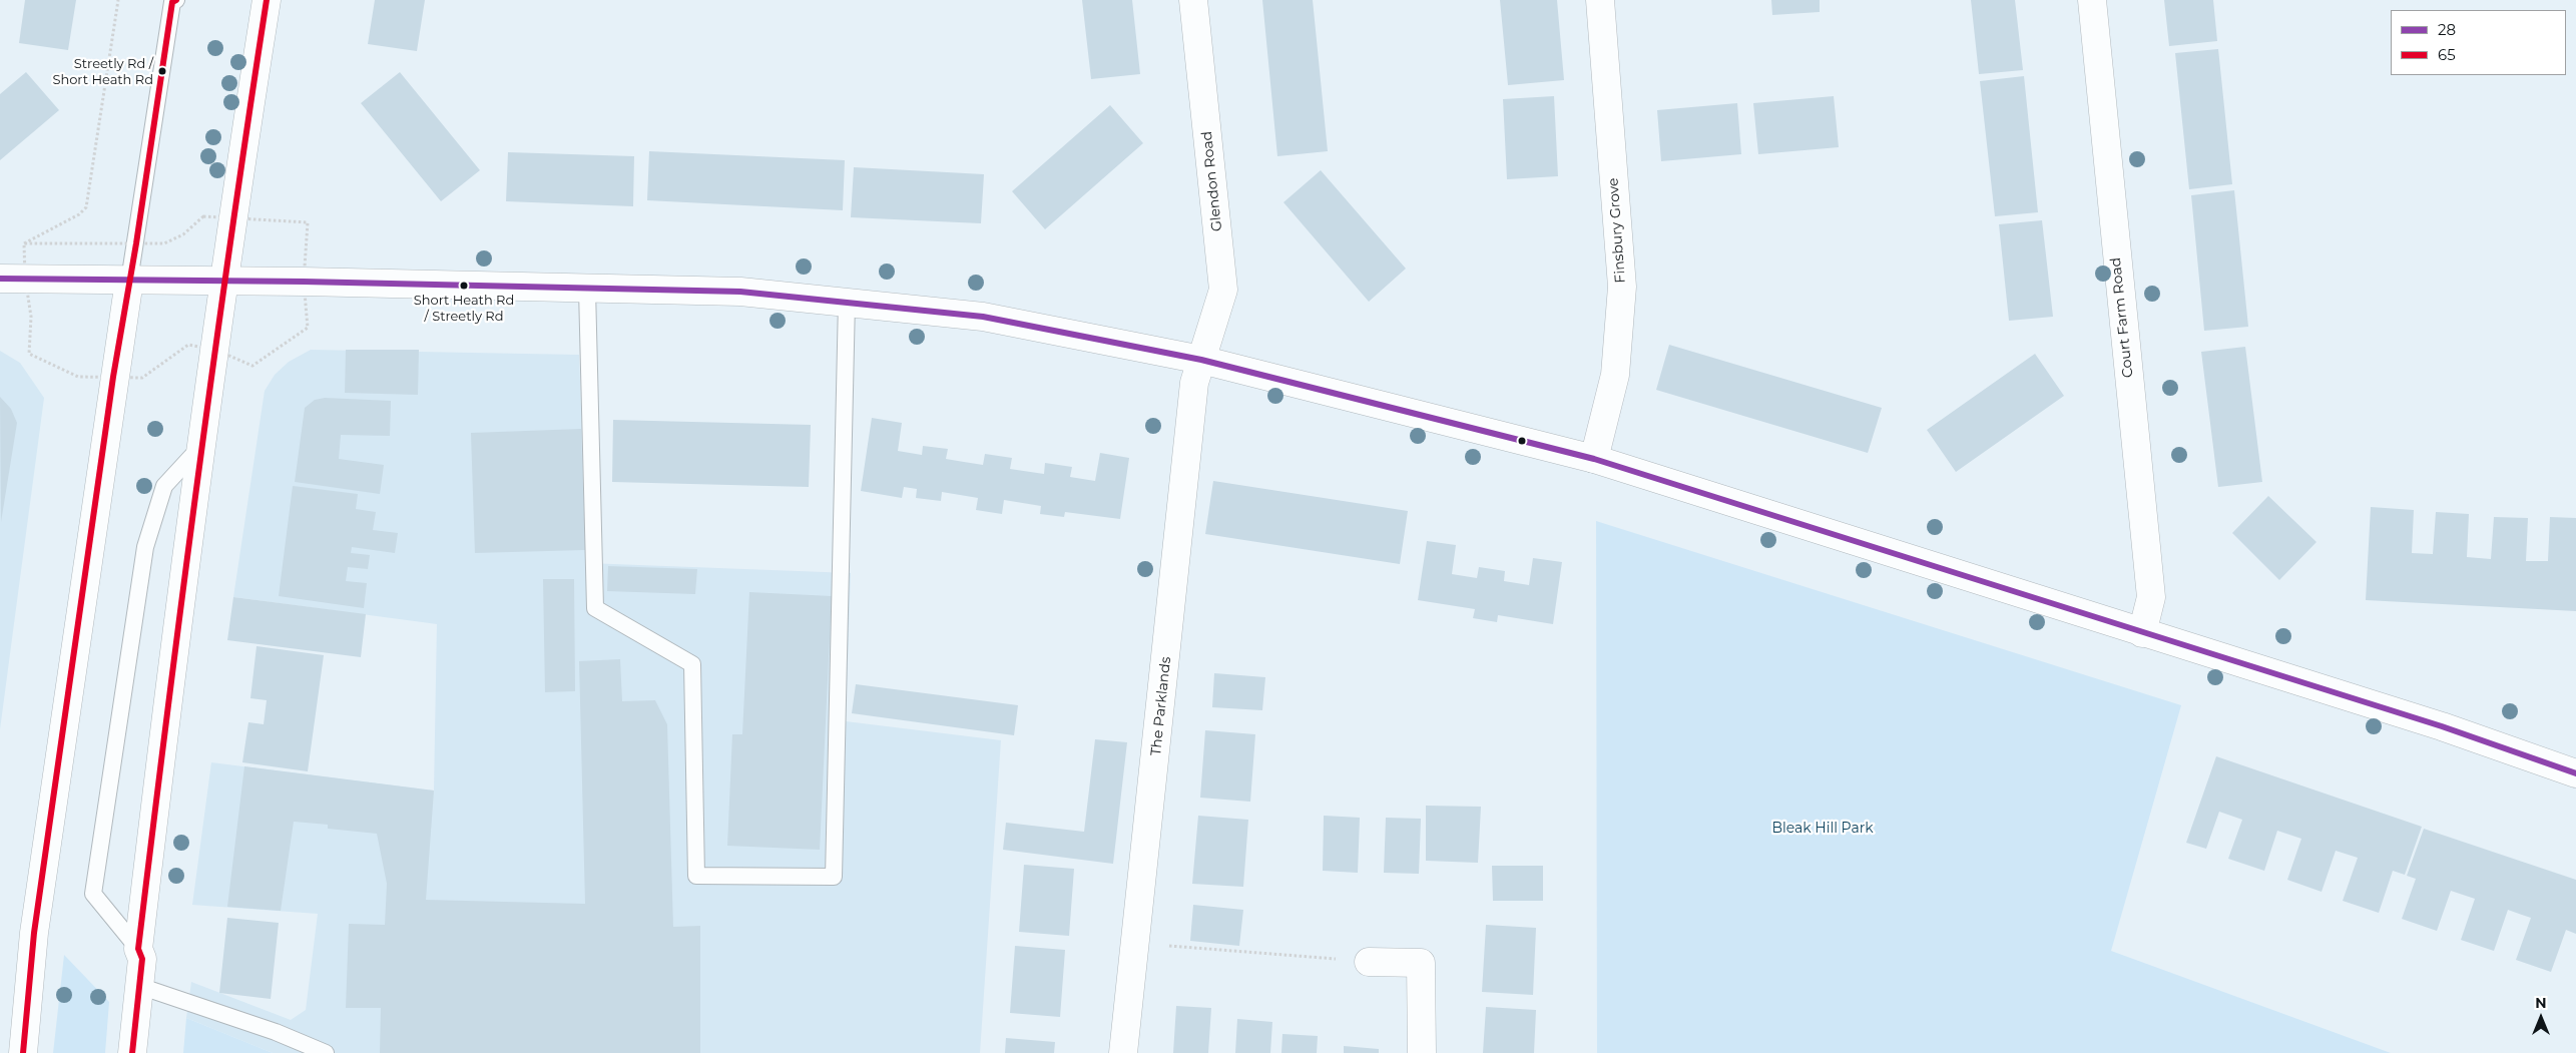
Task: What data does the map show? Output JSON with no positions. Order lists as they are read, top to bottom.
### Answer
{
  "streets": {
    "street": [
      "Glendon Road",
      "Finsbury Grove",
      "Court Farm Road",
      "The Parklands"
    ]
  },
  "crossings": [
    ["Glendon Road", "The Parklands"]
  ],
  "parks": ["Bleak Hill Park"],
  "places": ["Streetly Rd / Short Heath Rd", "Short Heath Rd / Streetly Rd"],
  "lines": ["transit line 65", "transit line 28"],
  "legend": ["28", "65"],
  "north": "top"
}
